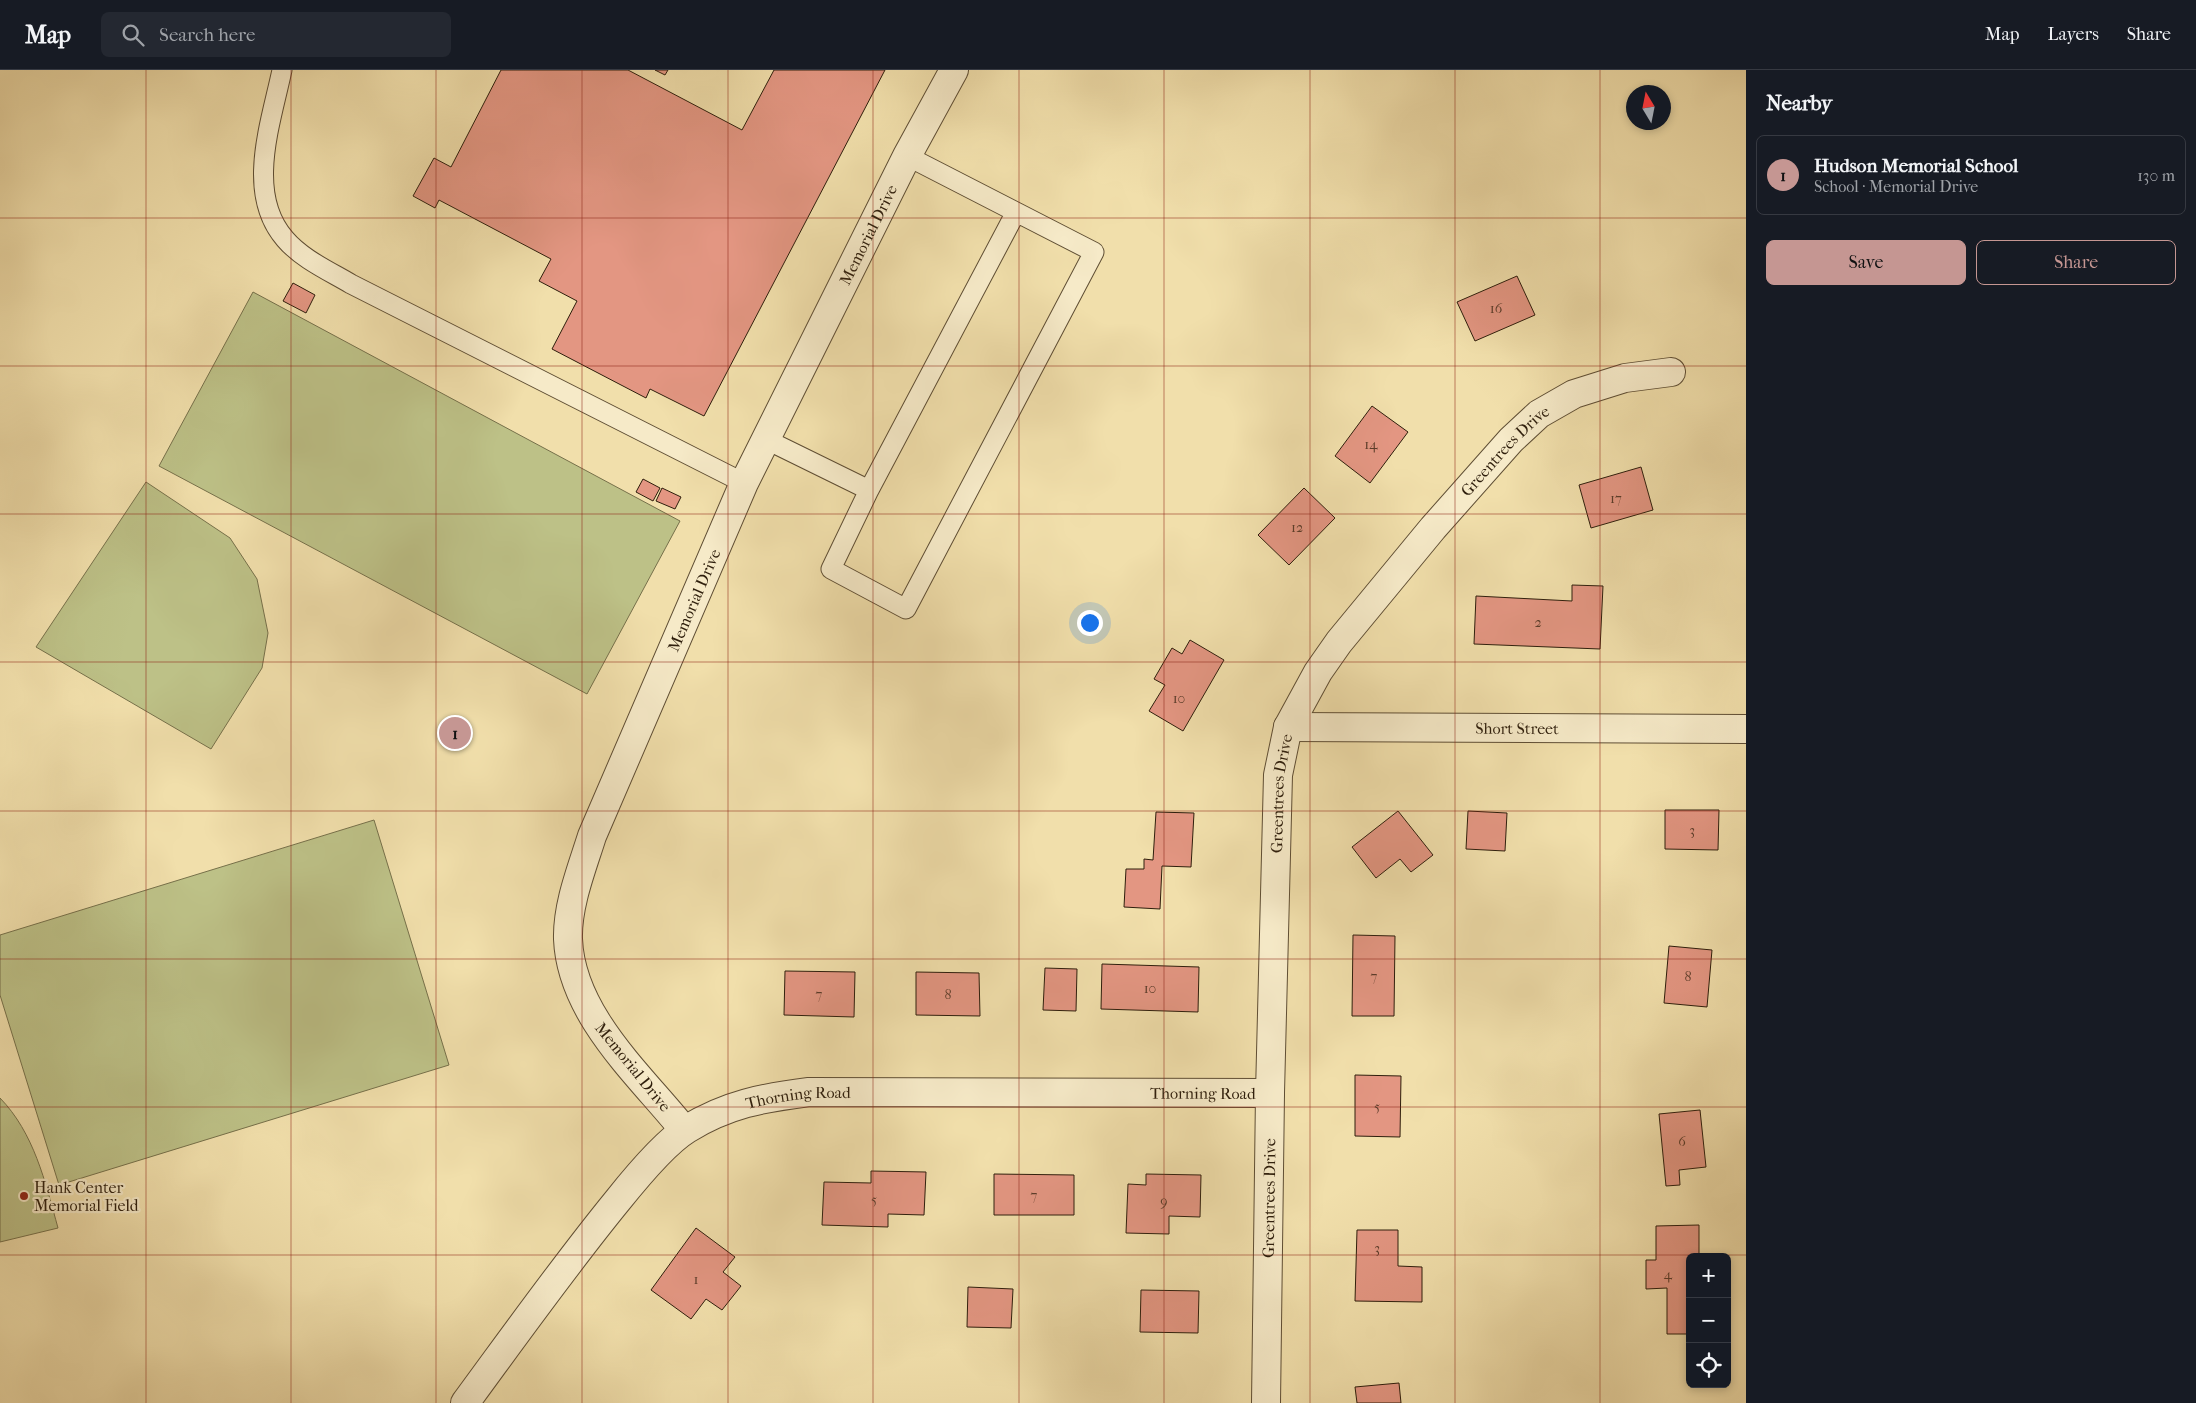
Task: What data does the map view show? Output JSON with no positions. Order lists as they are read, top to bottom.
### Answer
{
  "streets": {
    "street": [
      "Memorial Drive",
      "Greentrees Drive",
      "Short Street",
      "Thorning Road"
    ]
  },
  "crossings": [
    ["Memorial Drive", "Thorning Road"],
    ["Greentrees Drive", "Short Street"],
    ["Greentrees Drive", "Thorning Road"]
  ],
  "places": ["Hank Center Memorial Field"],
  "house_numbers": [
    "16",
    "14",
    "17",
    "12",
    "2",
    "10",
    "3",
    "7",
    "8",
    "10",
    "7",
    "8",
    "5",
    "6",
    "7",
    "5",
    "9",
    "3",
    "4",
    "1"
  ],
  "north": "top",
  "page": {
    "header": "Map",
    "search": "Search here",
    "nav": ["Map", "Layers", "Share"],
    "heading": "Nearby",
    "list": [
      {
        "mark": "1",
        "name": "Hudson Memorial School",
        "note": "School · Memorial Drive",
        "value": "130 m"
      }
    ],
    "buttons": ["Save", "Share"],
    "pins": "1",
    "map_buttons": ["+", "−"]
  }
}
